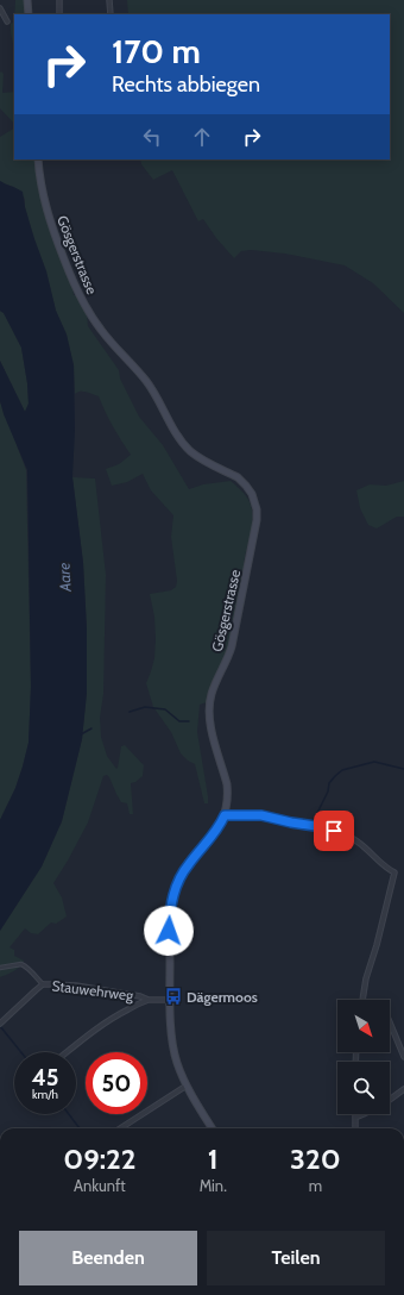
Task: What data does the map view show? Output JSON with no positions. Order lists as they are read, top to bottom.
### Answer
{
  "streets": {
    "main road": ["Gösgerstrasse"],
    "street": ["Stauwehrweg"]
  },
  "crossings": [
    ["Gösgerstrasse", "Stauwehrweg"]
  ],
  "water": ["Aare"],
  "places": {
    "bus stop": ["Dägermoos"]
  },
  "north": "bottom right",
  "page": {
    "turn": ["170 m", "Rechts abbiegen"],
    "speed": "45 km/h",
    "limit": "50",
    "eta": [
      "09:22",
      "Ankunft",
      "1",
      "Min.",
      "320",
      "m"
    ],
    "buttons": ["Beenden", "Teilen"]
  }
}
